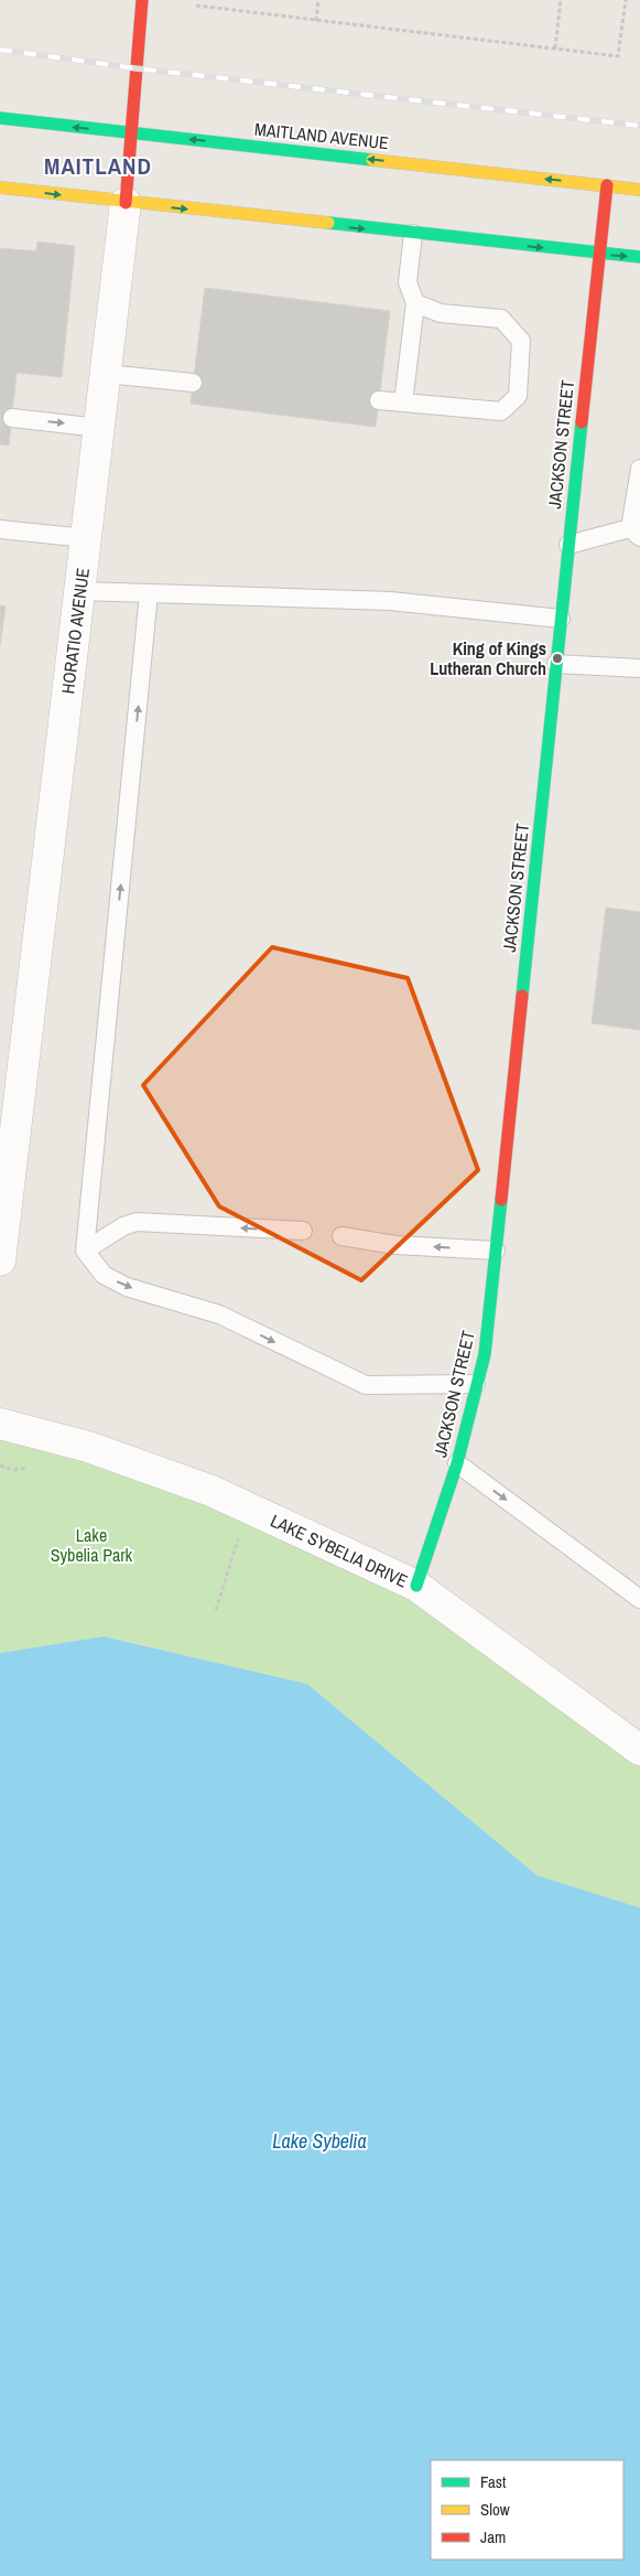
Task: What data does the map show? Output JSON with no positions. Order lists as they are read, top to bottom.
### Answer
{
  "streets": {
    "street": [
      "MAITLAND AVENUE",
      "JACKSON STREET",
      "HORATIO AVENUE",
      "LAKE SYBELIA DRIVE"
    ]
  },
  "crossings": [
    ["MAITLAND AVENUE", "JACKSON STREET"],
    ["MAITLAND AVENUE", "HORATIO AVENUE"],
    ["JACKSON STREET", "LAKE SYBELIA DRIVE"]
  ],
  "districts": ["MAITLAND"],
  "water": ["Lake Sybelia"],
  "parks": ["Lake Sybelia Park"],
  "places": ["King of Kings Lutheran Church"],
  "legend": ["Fast", "Slow", "Jam"]
}
